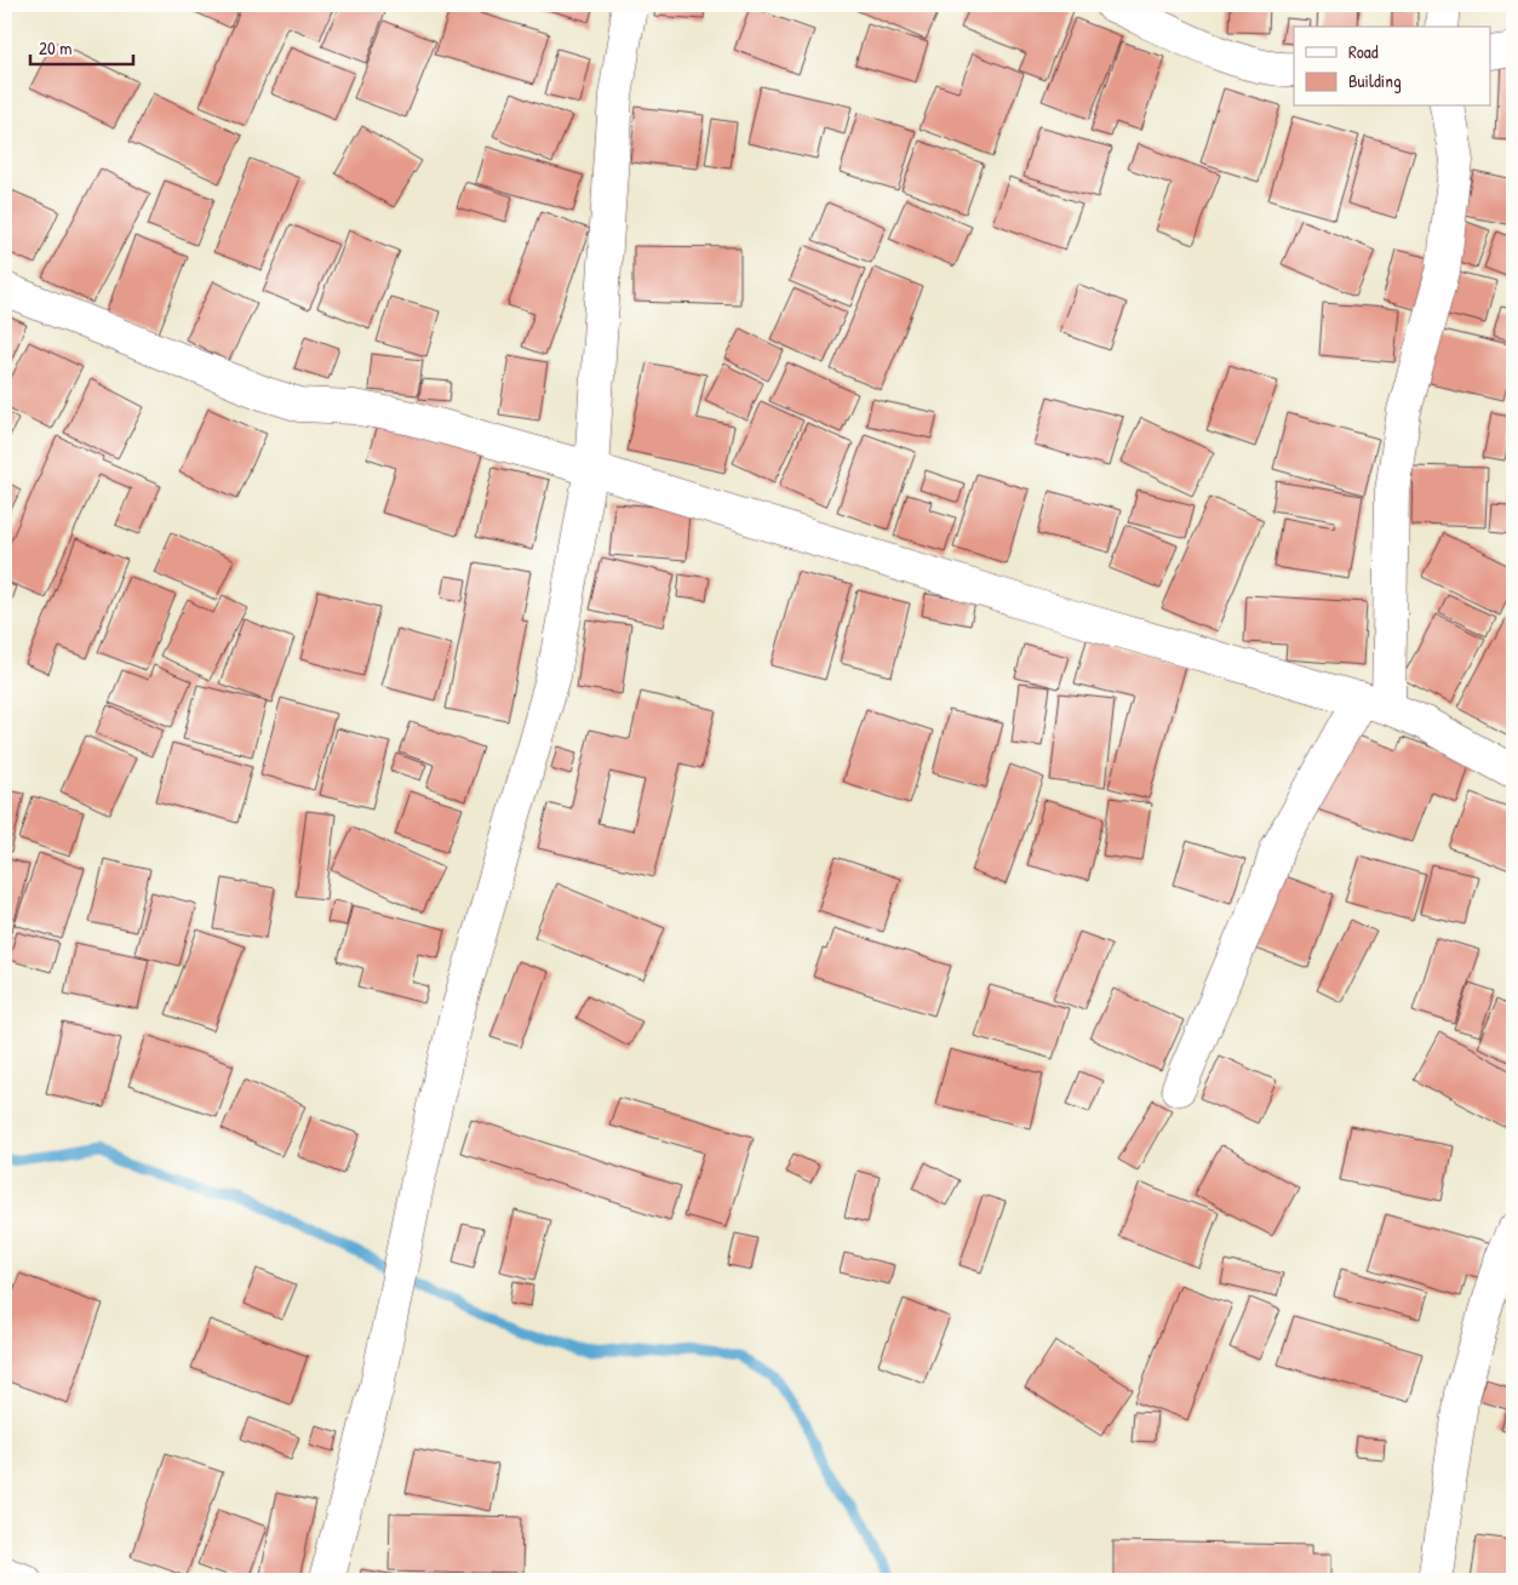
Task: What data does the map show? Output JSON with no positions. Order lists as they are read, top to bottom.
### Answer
{
  "legend": ["Road", "Building"],
  "scale_bar": "20 m"
}
